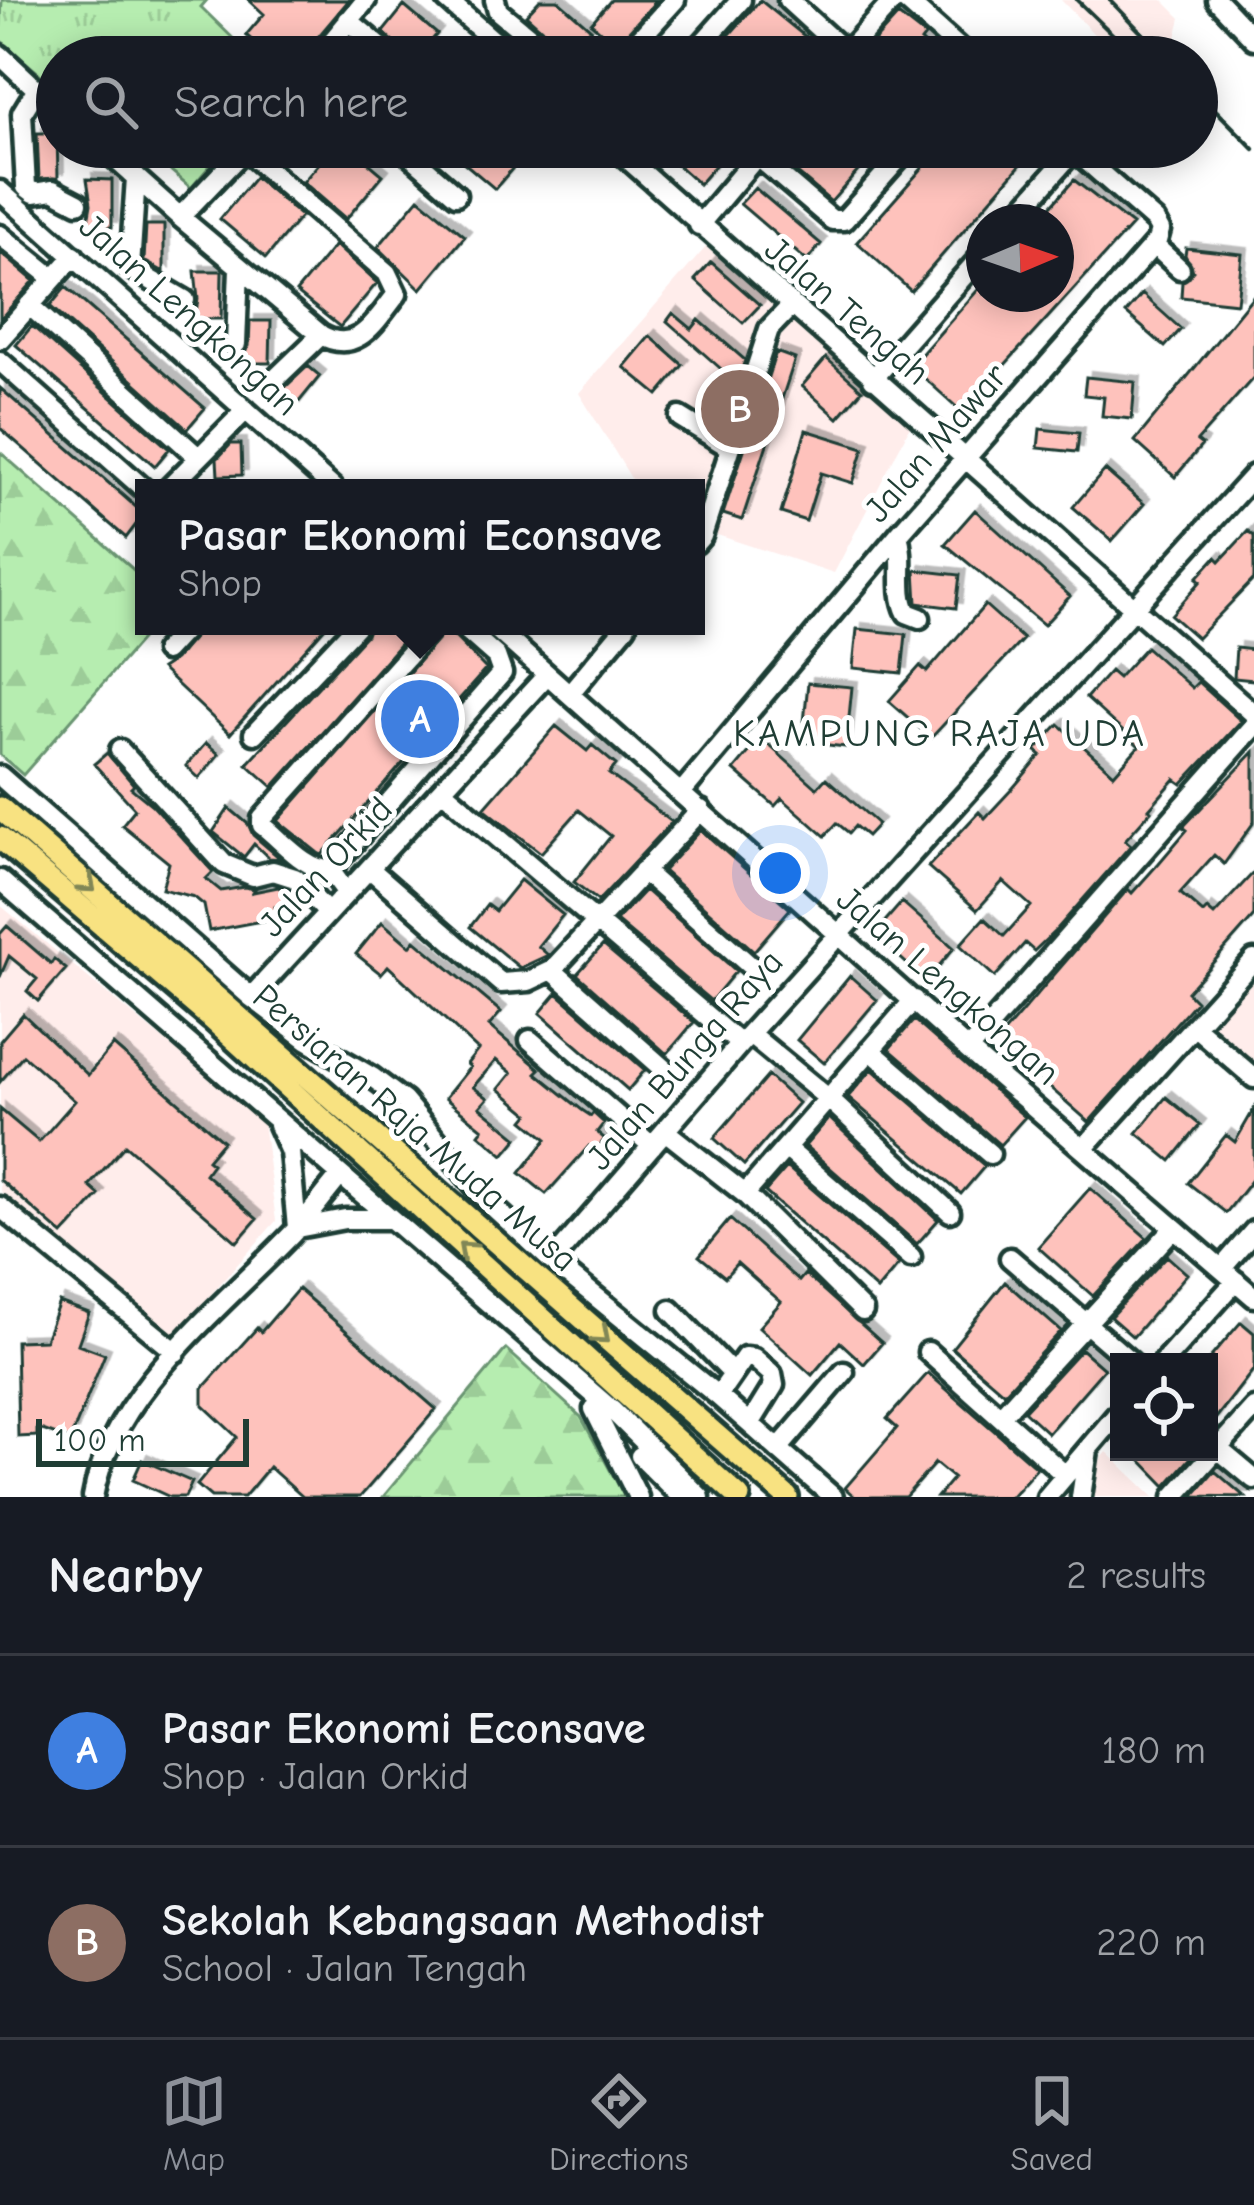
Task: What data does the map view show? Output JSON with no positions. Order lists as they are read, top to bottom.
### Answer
{
  "streets": {
    "main road": ["Persiaran Raja Muda Musa"],
    "street": [
      "Jalan Tengah",
      "Jalan Lengkongan",
      "Jalan Mawar",
      "Jalan Orkid",
      "Jalan Bunga Raya"
    ]
  },
  "crossings": [
    ["Jalan Tengah", "Jalan Mawar"],
    ["Jalan Tengah", "Jalan Bunga Raya"],
    ["Jalan Lengkongan", "Jalan Mawar"],
    ["Jalan Lengkongan", "Jalan Orkid"],
    ["Jalan Lengkongan", "Jalan Bunga Raya"]
  ],
  "districts": ["KAMPUNG RAJA UDA"],
  "scale_bar": "100 m",
  "north": "right",
  "page": {
    "search": "Search here",
    "pins": ["B", "A"],
    "popup": ["Pasar Ekonomi Econsave", "Shop"],
    "scale": "100 m",
    "heading": ["Nearby", "2 results"],
    "list": [
      {
        "mark": "A",
        "name": "Pasar Ekonomi Econsave",
        "note": "Shop · Jalan Orkid",
        "value": "180 m"
      },
      {
        "mark": "B",
        "name": "Sekolah Kebangsaan Methodist",
        "note": "School · Jalan Tengah",
        "value": "220 m"
      }
    ],
    "nav": ["Map", "Directions", "Saved"]
  }
}
